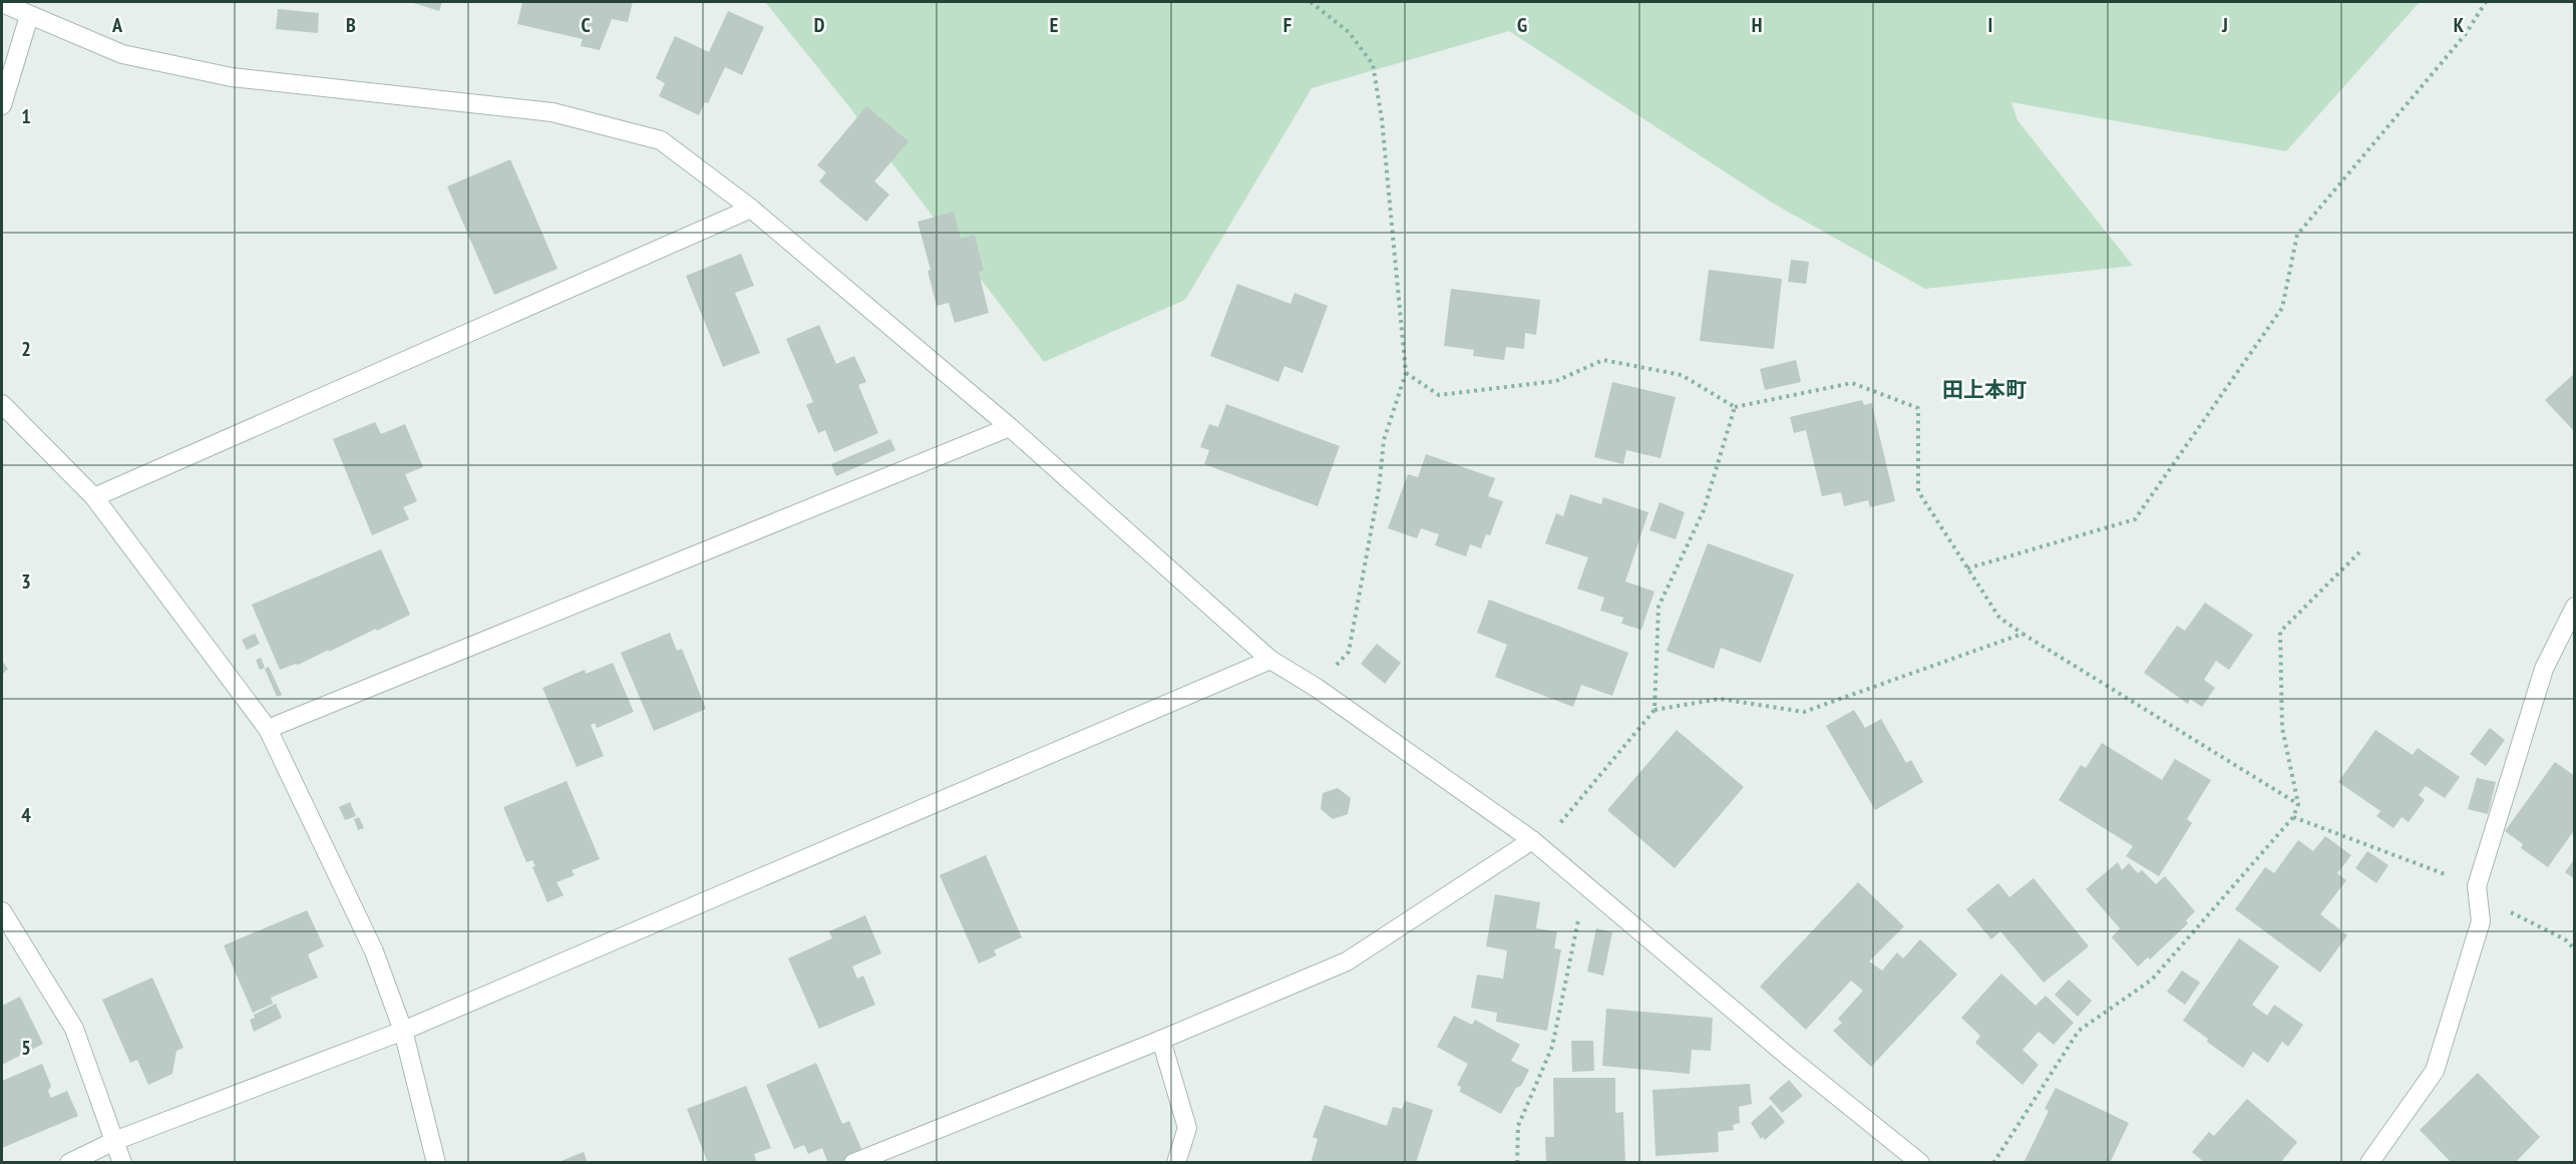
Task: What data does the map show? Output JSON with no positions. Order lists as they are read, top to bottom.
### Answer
{
  "districts": ["田上本町"],
  "grid": {
    "columns": [
      "A",
      "B",
      "C",
      "D",
      "E",
      "F",
      "G",
      "H",
      "I",
      "J",
      "K"
    ],
    "rows": [
      "1",
      "2",
      "3",
      "4",
      "5"
    ]
  }
}
